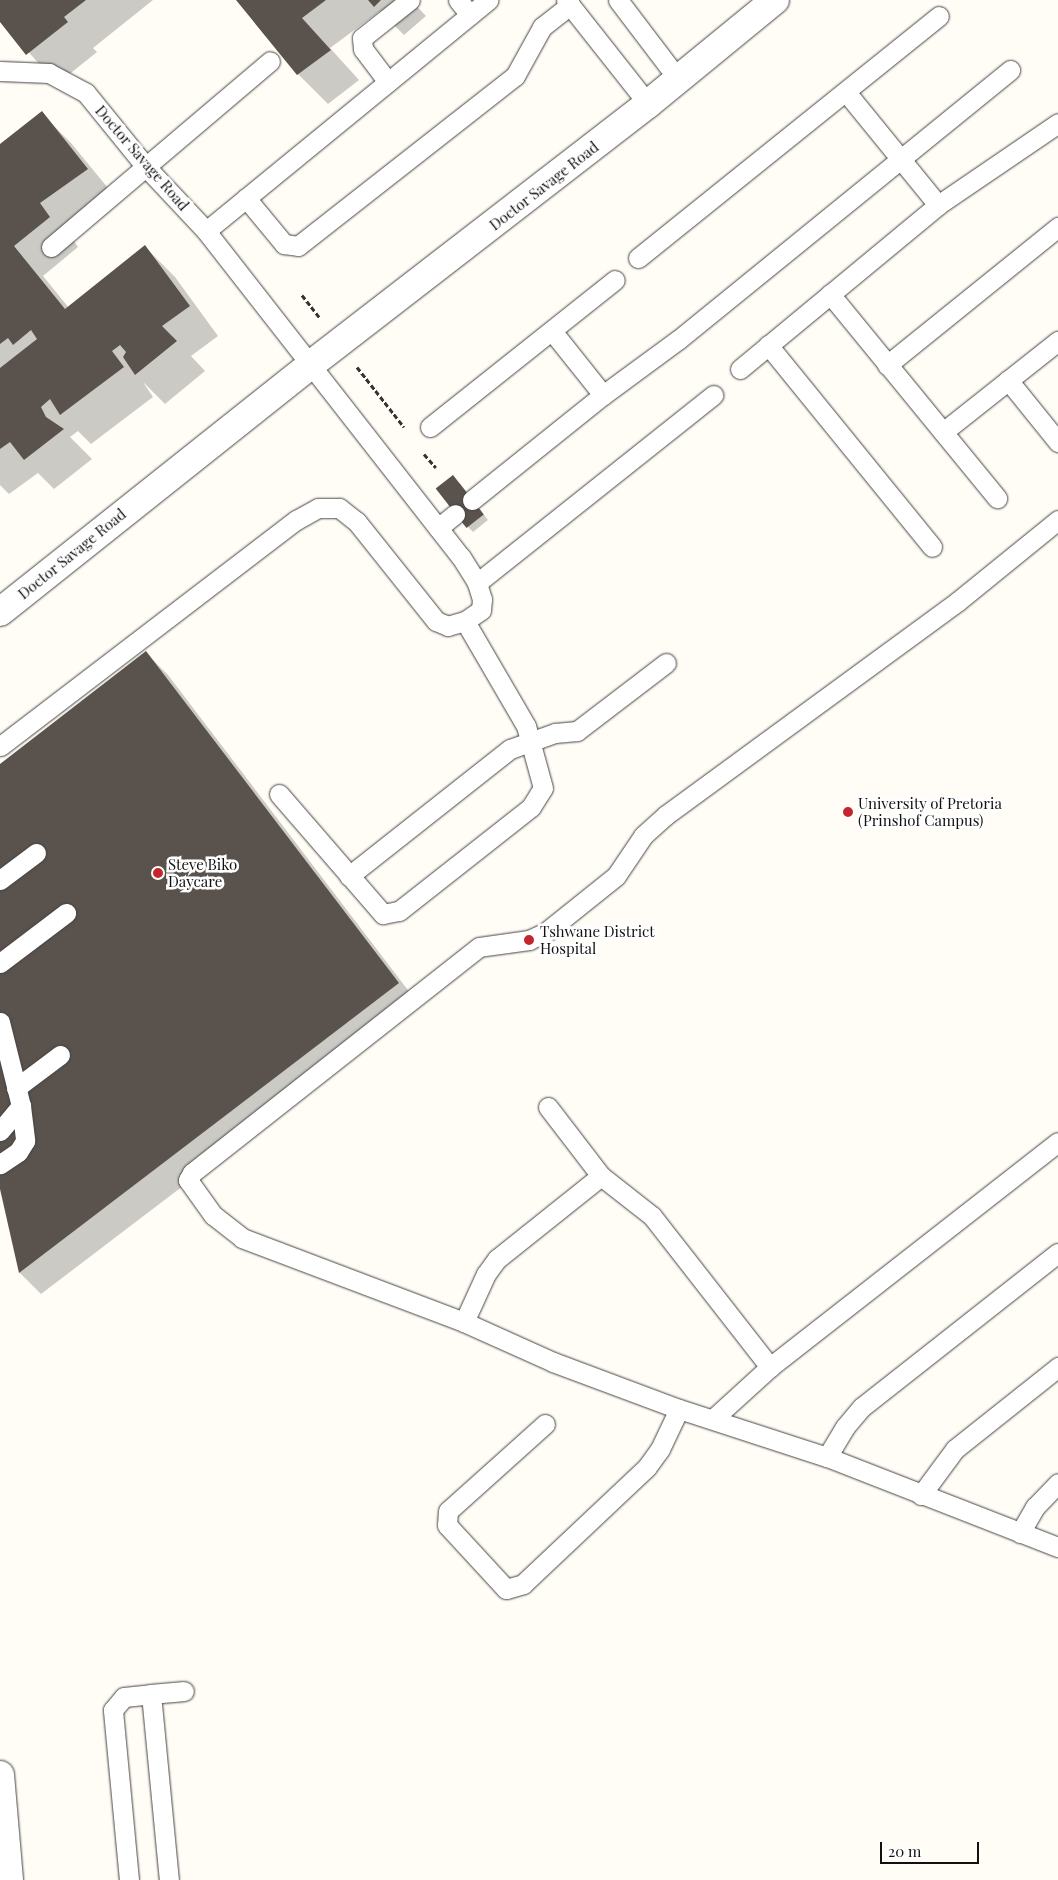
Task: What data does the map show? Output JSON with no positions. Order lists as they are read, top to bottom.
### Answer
{
  "streets": {
    "street": ["Doctor Savage Road"]
  },
  "places": ["University of Pretoria (Prinshof Campus)", "Steve Biko Daycare", "Tshwane District Hospital"],
  "scale_bar": "20 m"
}
